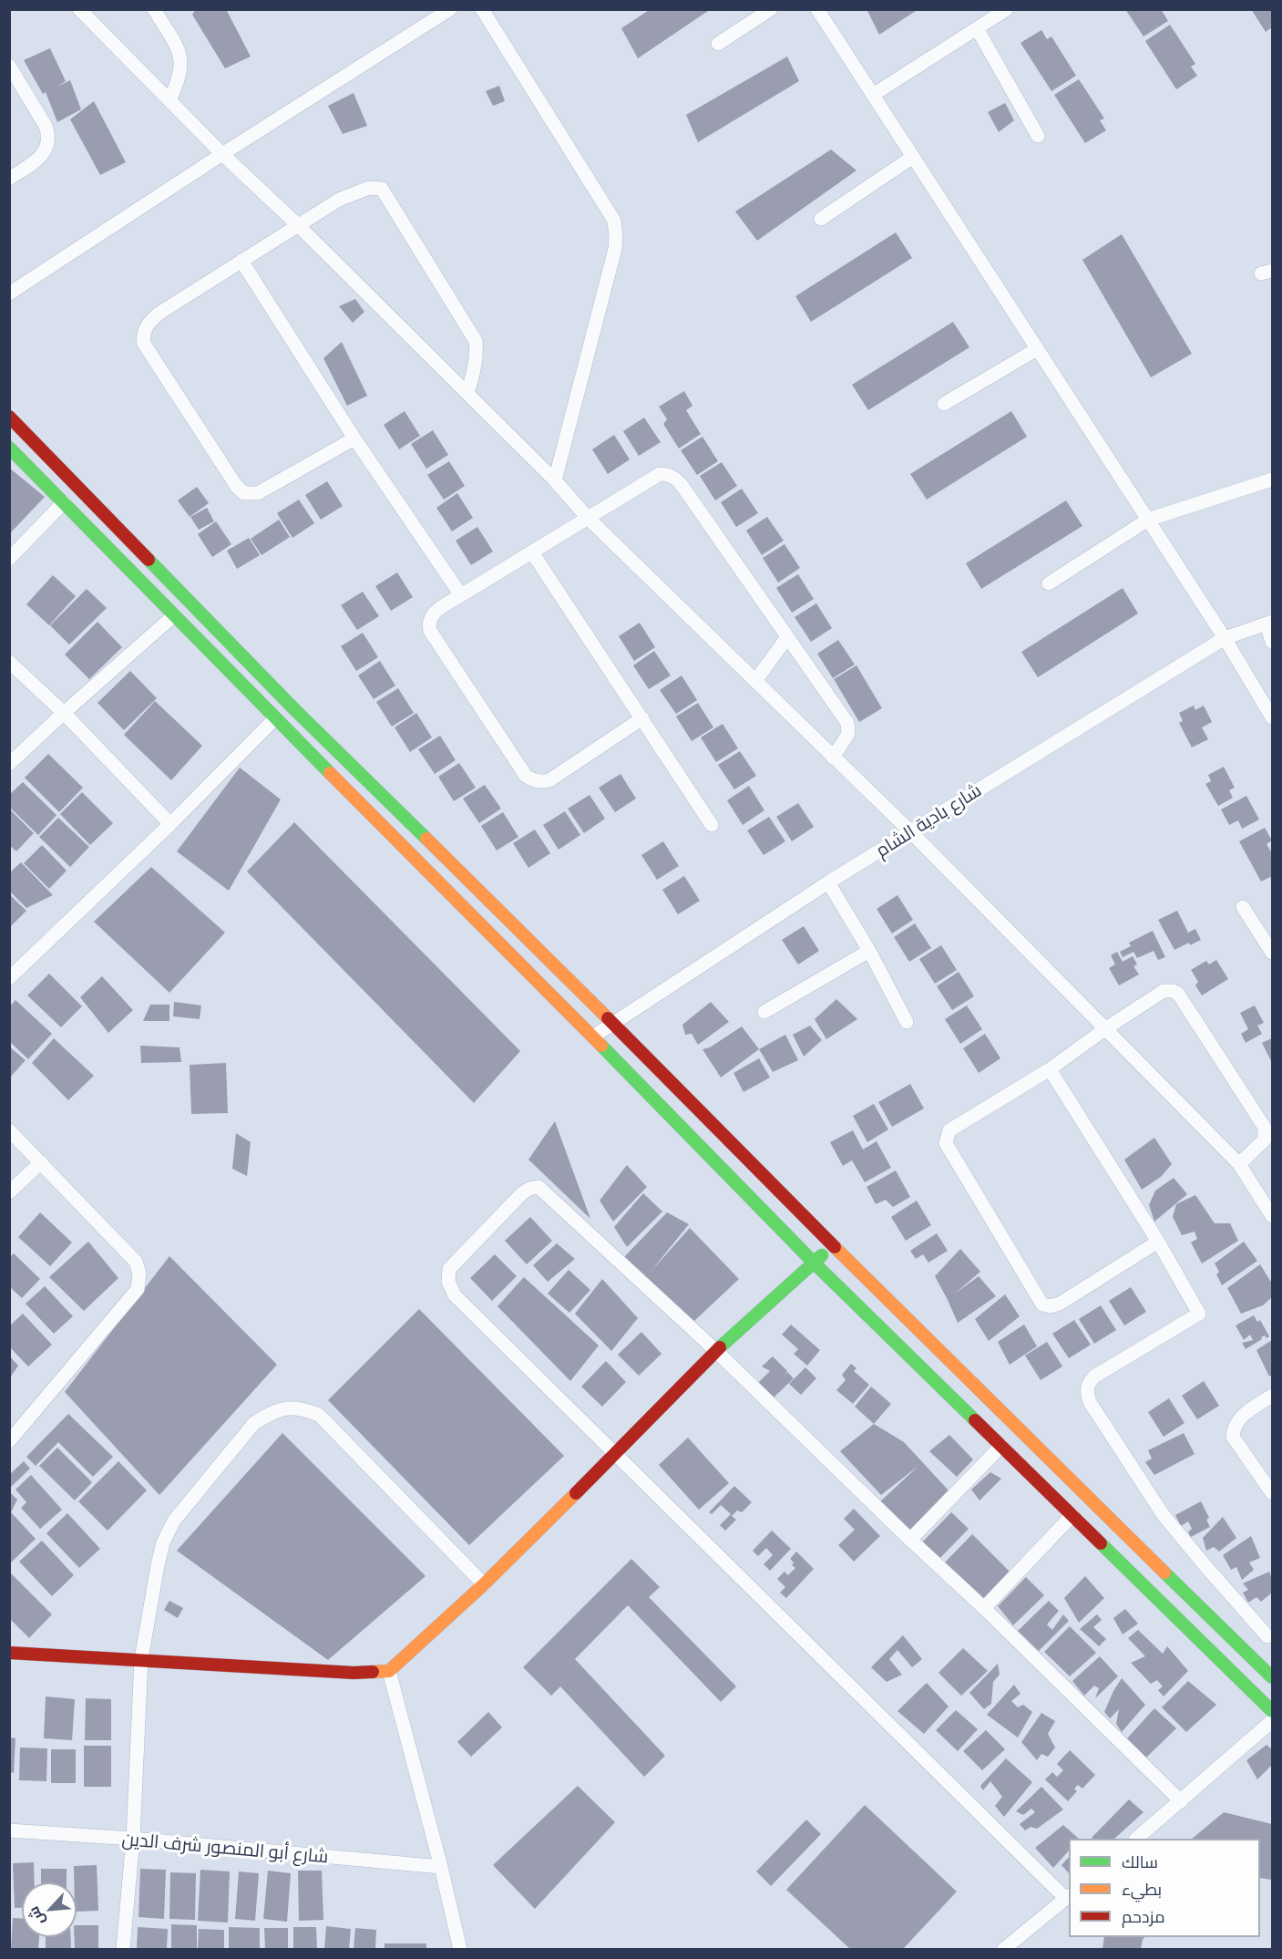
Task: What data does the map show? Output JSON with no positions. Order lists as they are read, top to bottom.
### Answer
{
  "streets": {
    "street": ["شارع بادية الشام", "شارع أبو المنصور شرف الدين"]
  },
  "legend": ["سالك", "بطيء", "مزدحم"],
  "north": "bottom left"
}
